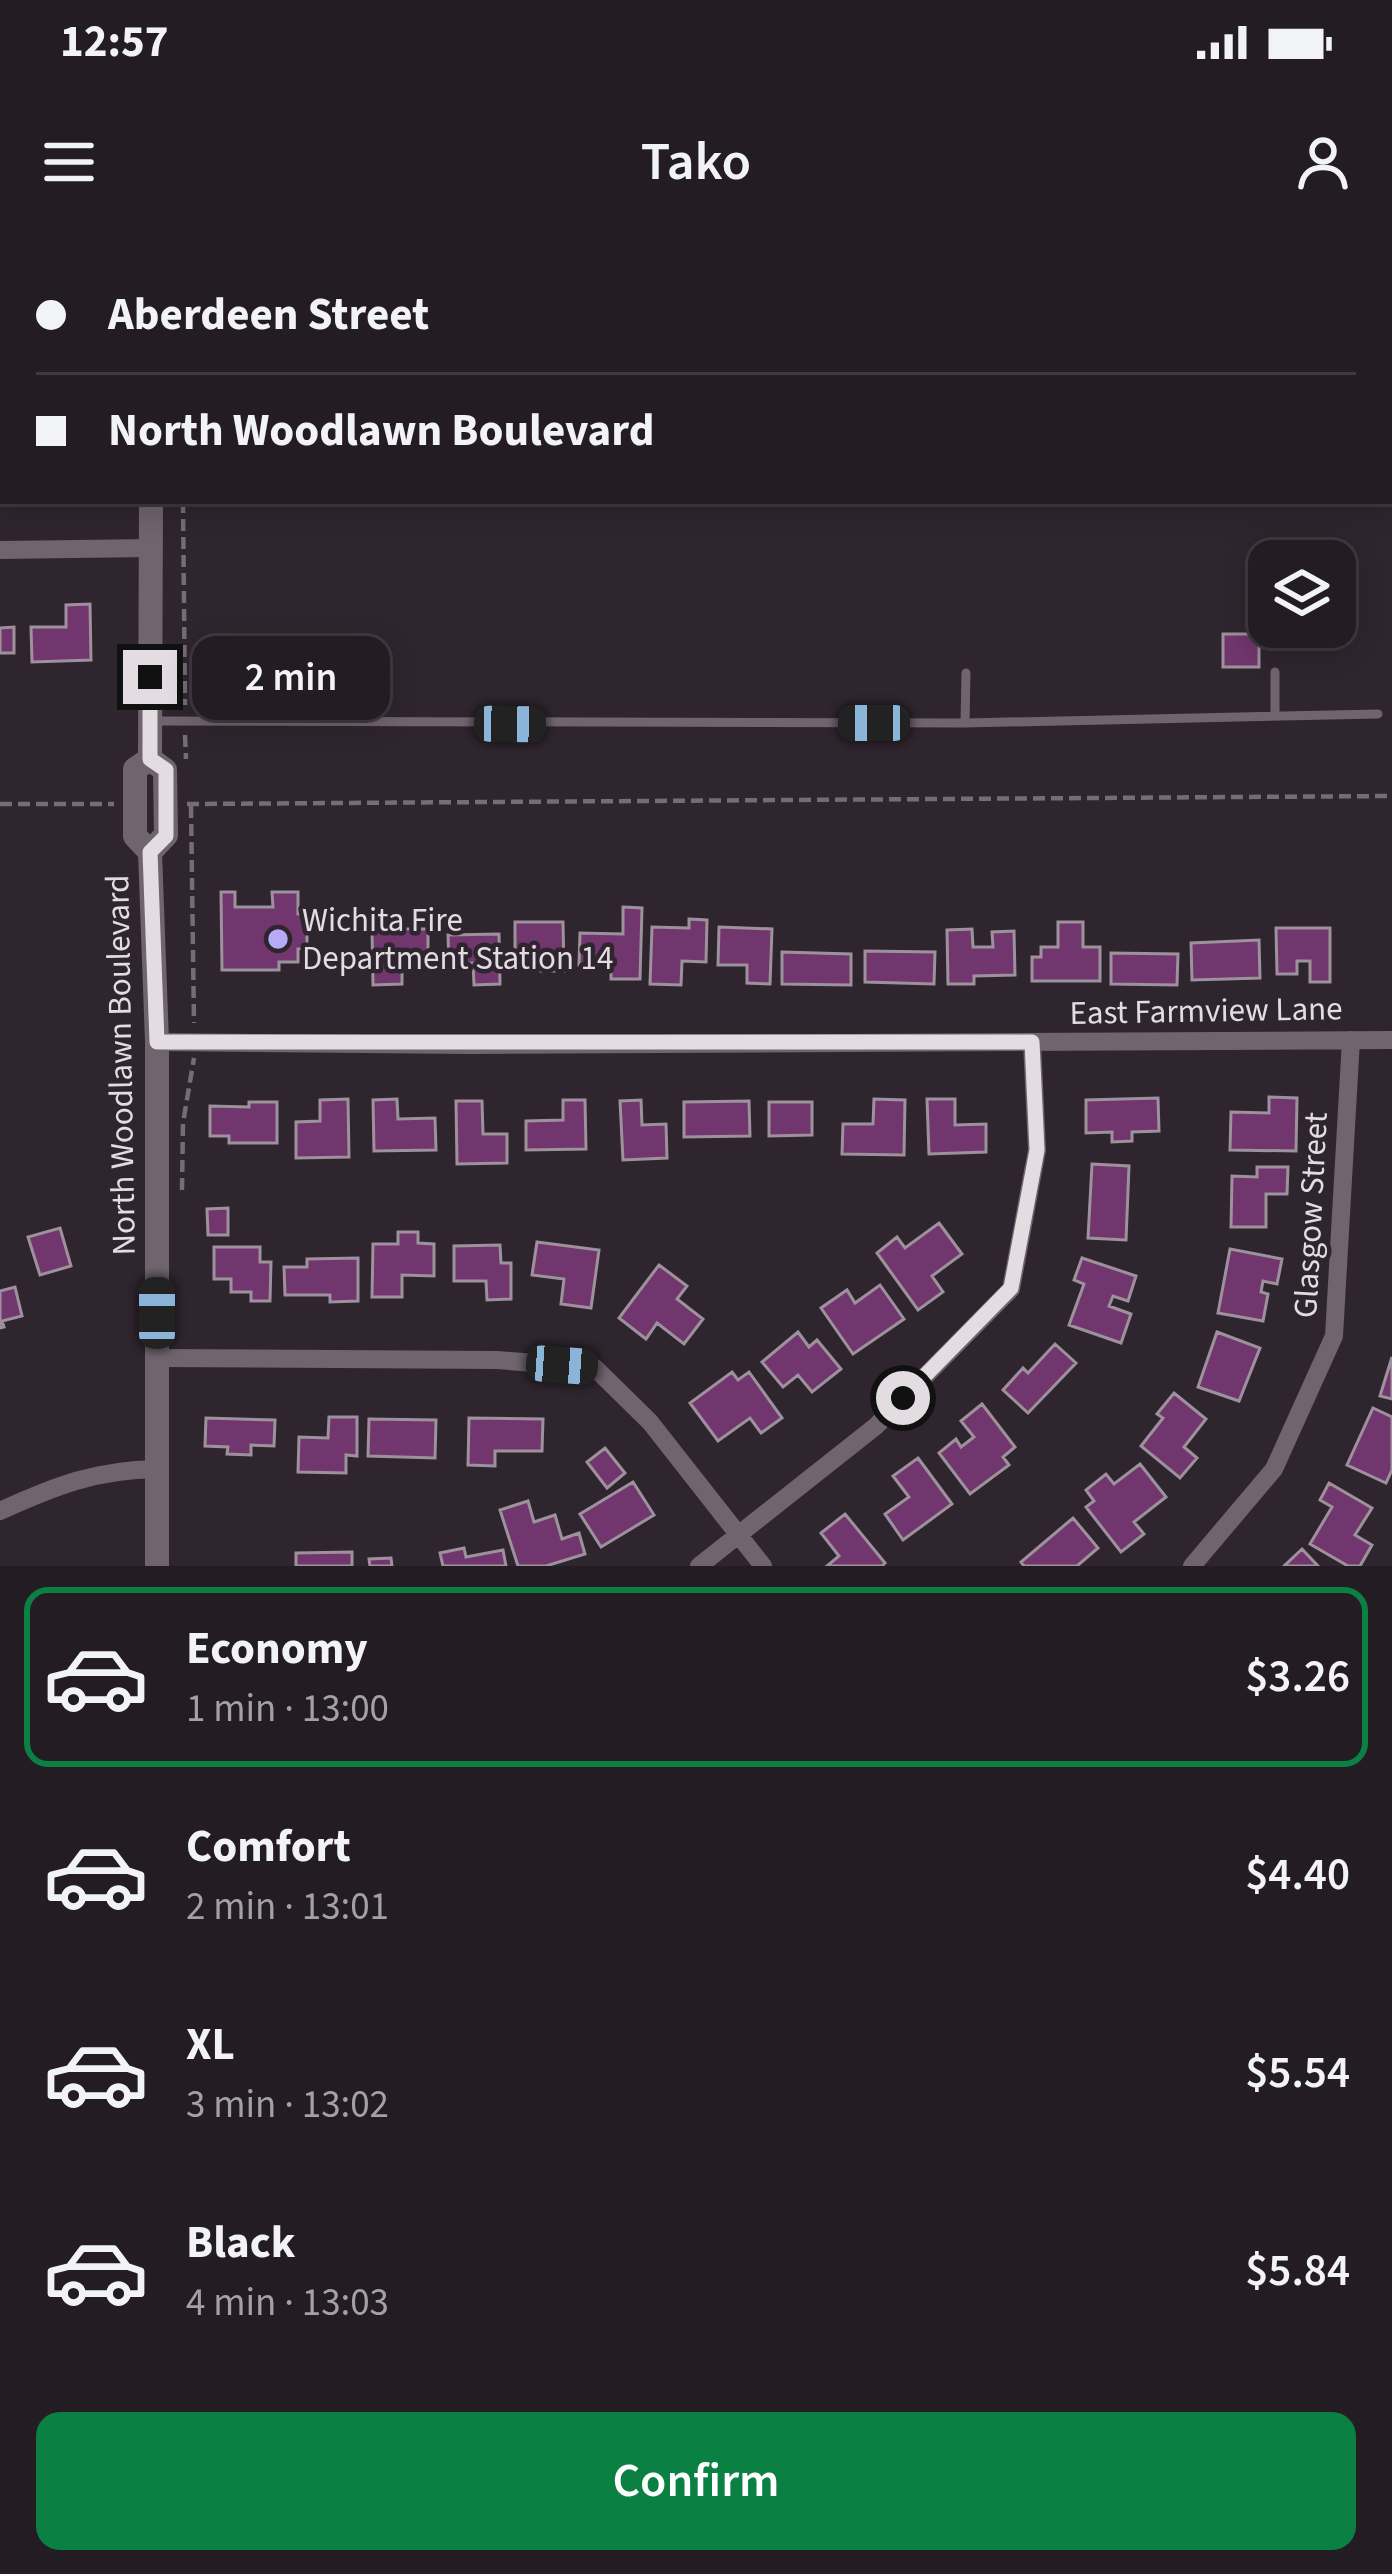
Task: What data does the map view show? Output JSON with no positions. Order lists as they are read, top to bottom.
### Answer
{
  "streets": {
    "main road": ["North Woodlawn Boulevard"],
    "street": ["East Farmview Lane", "Glasgow Street"]
  },
  "crossings": [
    ["East Farmview Lane", "North Woodlawn Boulevard"],
    ["East Farmview Lane", "Glasgow Street"]
  ],
  "places": ["Wichita Fire Department Station 14"],
  "page": {
    "status": "12:57",
    "header": "Tako",
    "banner": ["Aberdeen Street", "North Woodlawn Boulevard"],
    "bubble": "2 min",
    "list": [
      {
        "name": "Economy",
        "note": "1 min · 13:00",
        "value": "$3.26"
      },
      {
        "name": "Comfort",
        "note": "2 min · 13:01",
        "value": "$4.40"
      },
      {
        "name": "XL",
        "note": "3 min · 13:02",
        "value": "$5.54"
      },
      {
        "name": "Black",
        "note": "4 min · 13:03",
        "value": "$5.84"
      }
    ],
    "buttons": "Confirm"
  }
}
